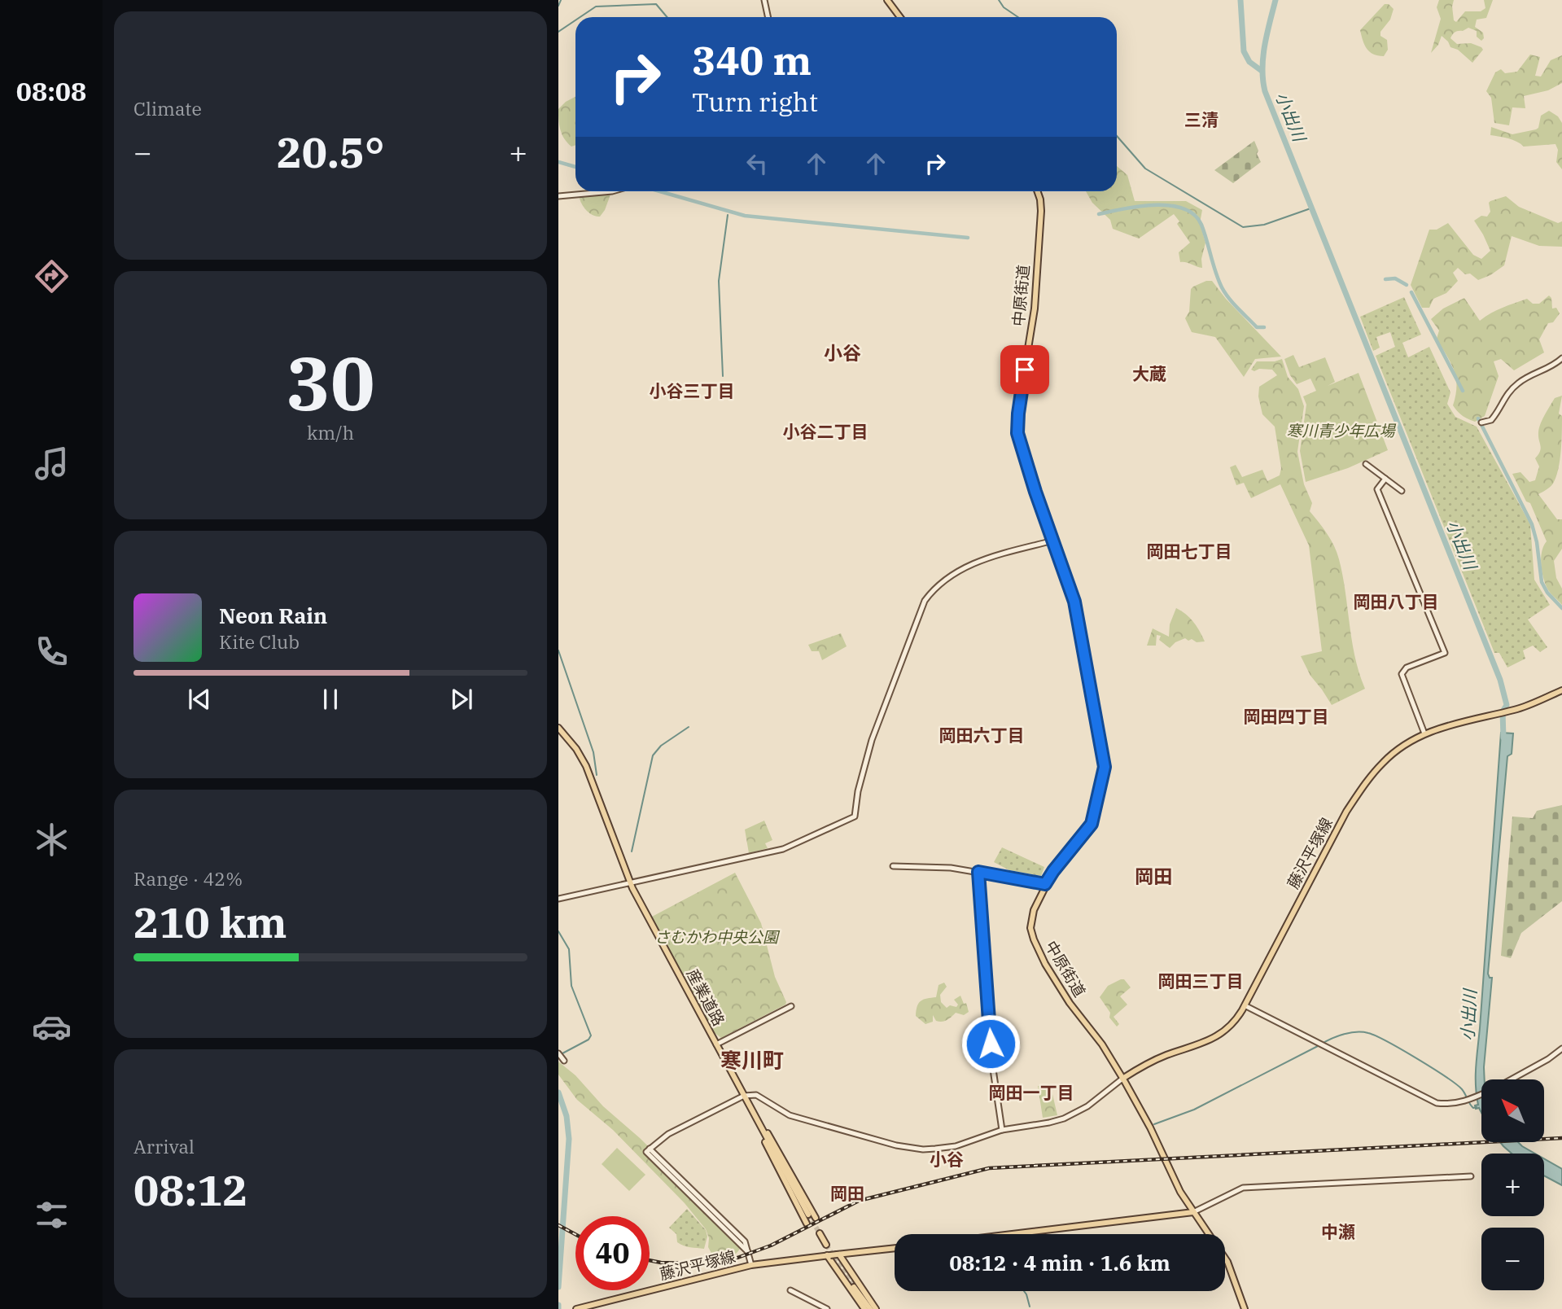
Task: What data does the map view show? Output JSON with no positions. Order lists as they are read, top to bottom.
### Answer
{
  "streets": {
    "main road": ["中原街道", "藤沢平塚線", "産業道路"]
  },
  "crossings": [
    ["中原街道", "藤沢平塚線"]
  ],
  "districts": [
    "三清",
    "小谷",
    "大蔵",
    "小谷三丁目",
    "小谷二丁目",
    "岡田七丁目",
    "岡田八丁目",
    "岡田四丁目",
    "岡田六丁目",
    "岡田",
    "岡田三丁目",
    "寒川町",
    "岡田一丁目",
    "小谷",
    "岡田",
    "中瀬"
  ],
  "water": ["小出川"],
  "parks": ["寒川青少年広場", "さむかわ中央公園"],
  "north": "top left",
  "page": {
    "tabs": "08:08",
    "tile": [
      "Climate",
      ["30", "km/h"],
      ["Range · 42%", "210 km"],
      ["Arrival", "08:12"]
    ],
    "turn": ["340 m", "Turn right"],
    "heat": ["−", "20.5°", "+"],
    "song": ["Neon Rain", "Kite Club"],
    "map_buttons": ["+", "−"],
    "limit": "40",
    "trip": "08:12 · 4 min · 1.6 km"
  }
}
